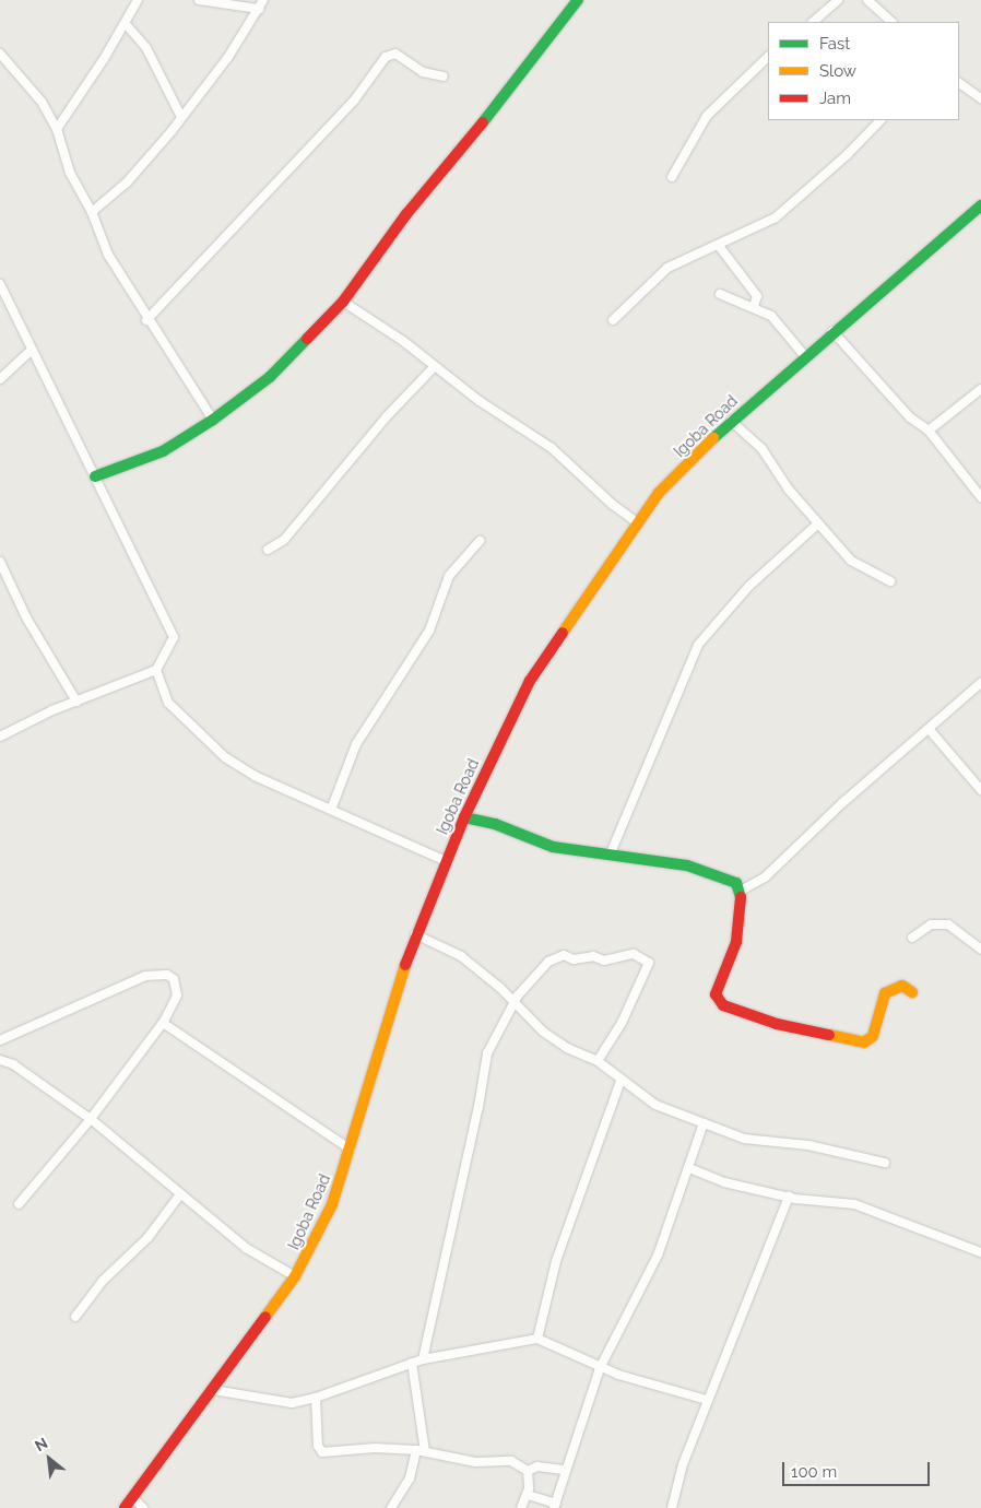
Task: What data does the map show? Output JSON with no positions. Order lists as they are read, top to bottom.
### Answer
{
  "streets": {
    "street": ["Igoba Road"]
  },
  "legend": ["Fast", "Slow", "Jam"],
  "scale_bar": "100 m",
  "north": "top left"
}
